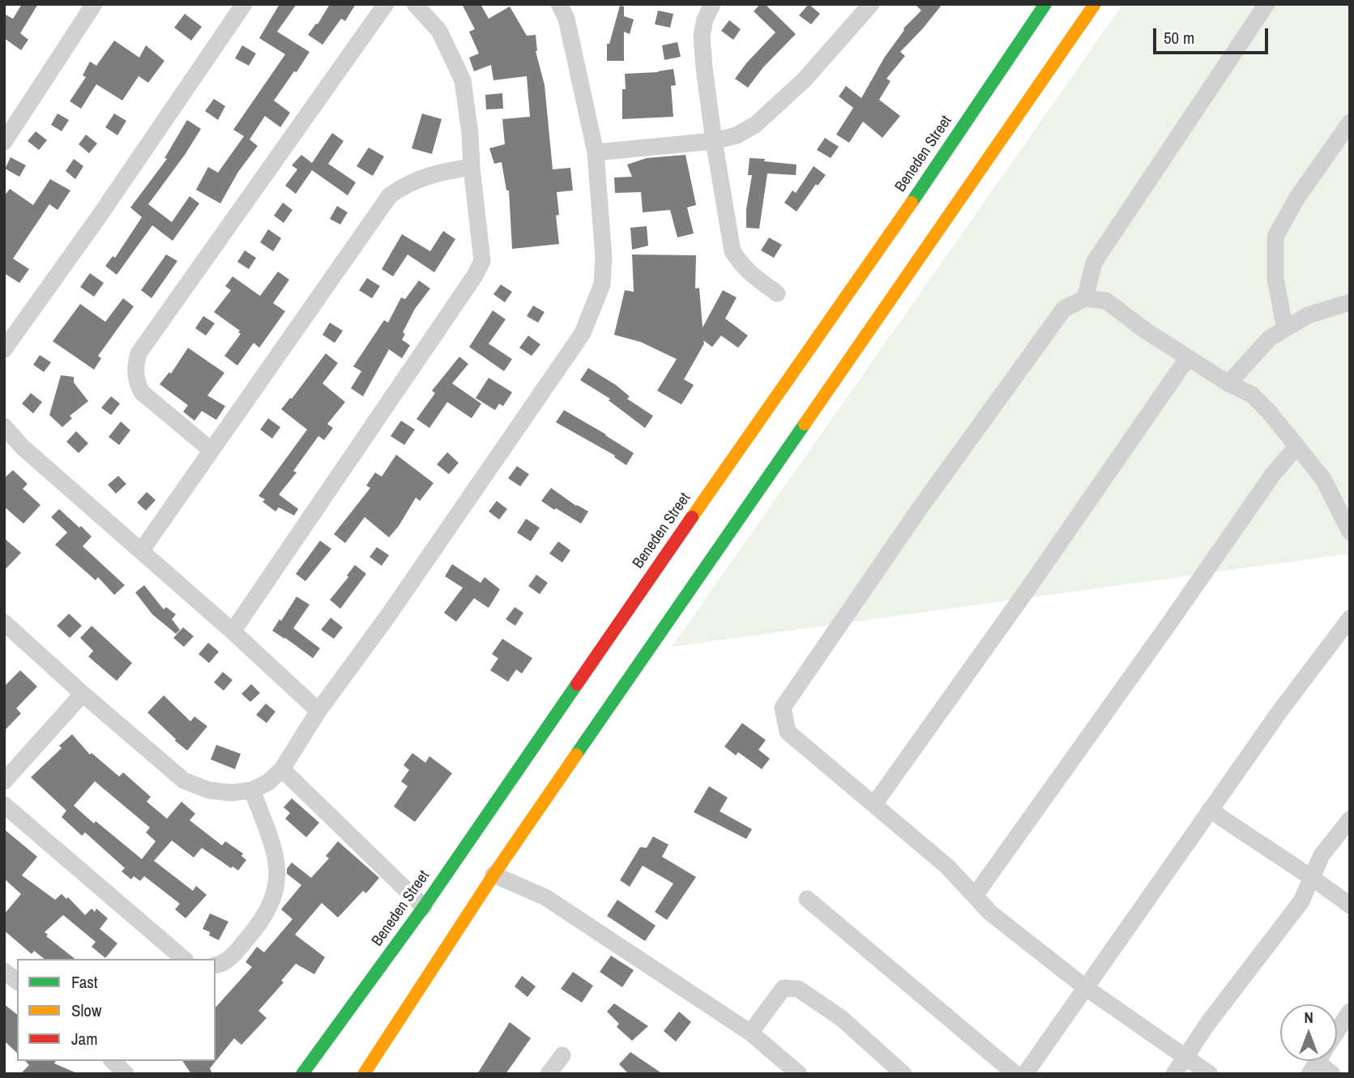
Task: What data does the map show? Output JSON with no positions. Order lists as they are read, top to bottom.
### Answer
{
  "streets": {
    "main road": ["Beneden Street"]
  },
  "legend": ["Fast", "Slow", "Jam"],
  "scale_bar": "50 m",
  "north": "top"
}
